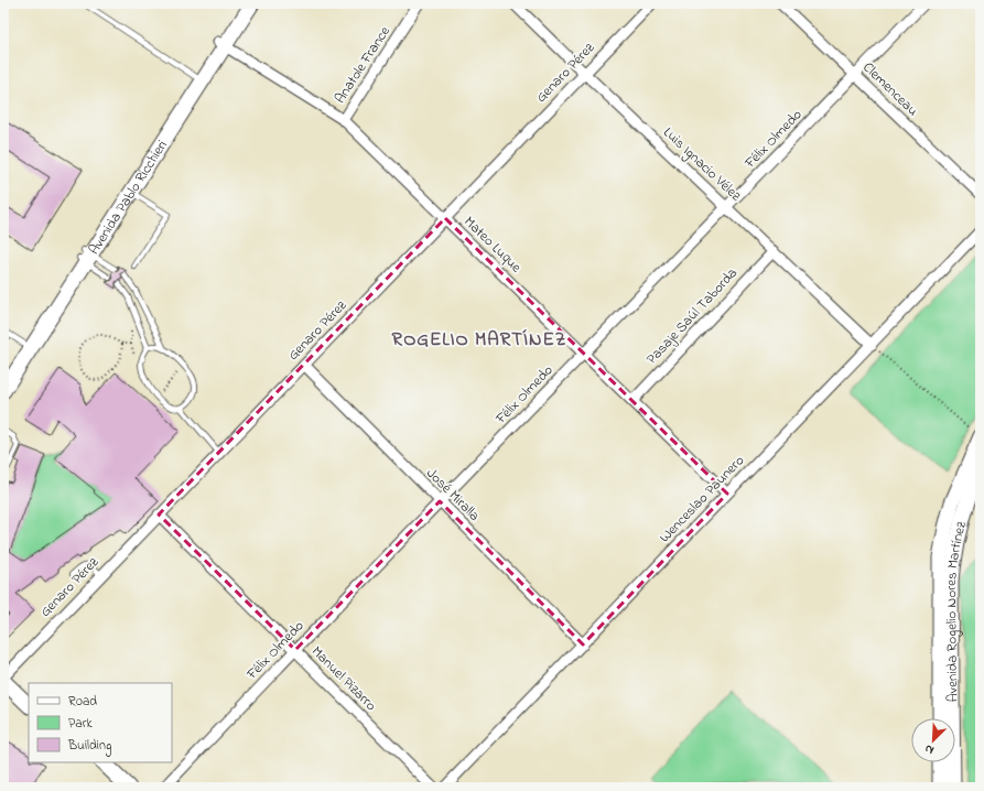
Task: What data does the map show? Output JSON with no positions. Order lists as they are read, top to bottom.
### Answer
{
  "streets": {
    "main road": ["Avenida Pablo Ricchieri", "Avenida Rogelio Nores Martínez"],
    "street": [
      "Anatole France",
      "Genaro Pérez",
      "Clemenceau",
      "Félix Olmedo",
      "Luis Ignacio Vélez",
      "Mateo Luque",
      "Pasaje Saúl Taborda",
      "José Miralla",
      "Wenceslao Paunero",
      "Manuel Pizarro"
    ]
  },
  "crossings": [
    ["Anatole France", "Mateo Luque"],
    ["Genaro Pérez", "Luis Ignacio Vélez"],
    ["Genaro Pérez", "Mateo Luque"],
    ["Genaro Pérez", "José Miralla"],
    ["Genaro Pérez", "Manuel Pizarro"],
    ["Clemenceau", "Félix Olmedo"],
    ["Félix Olmedo", "Luis Ignacio Vélez"],
    ["Félix Olmedo", "Mateo Luque"],
    ["Félix Olmedo", "José Miralla"],
    ["Félix Olmedo", "Manuel Pizarro"],
    ["Luis Ignacio Vélez", "Pasaje Saúl Taborda"],
    ["Luis Ignacio Vélez", "Wenceslao Paunero"],
    ["Avenida Pablo Ricchieri", "Mateo Luque"],
    ["Mateo Luque", "Pasaje Saúl Taborda"],
    ["Mateo Luque", "Wenceslao Paunero"],
    ["José Miralla", "Wenceslao Paunero"]
  ],
  "districts": ["ROGELIO MARTÍNEZ"],
  "legend": ["Road", "Park", "Building"],
  "north": "bottom left"
}
